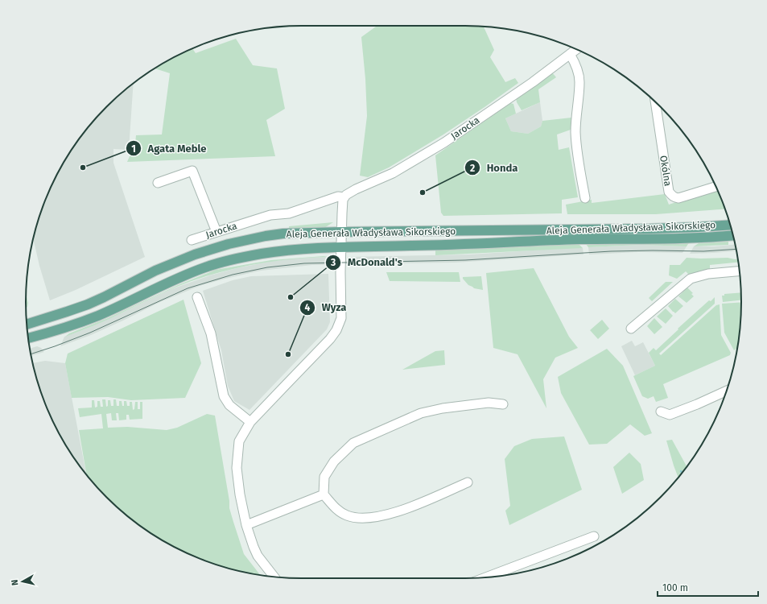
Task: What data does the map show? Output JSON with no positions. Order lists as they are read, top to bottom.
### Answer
{
  "streets": {
    "main road": ["Aleja Generała Władysława Sikorskiego"],
    "street": ["Jarocka", "Okólna"]
  },
  "places": [
    "Agata Meble",
    "Honda",
    "McDonald's",
    "Wyza"
  ],
  "scale_bar": "100 m",
  "north": "left"
}
